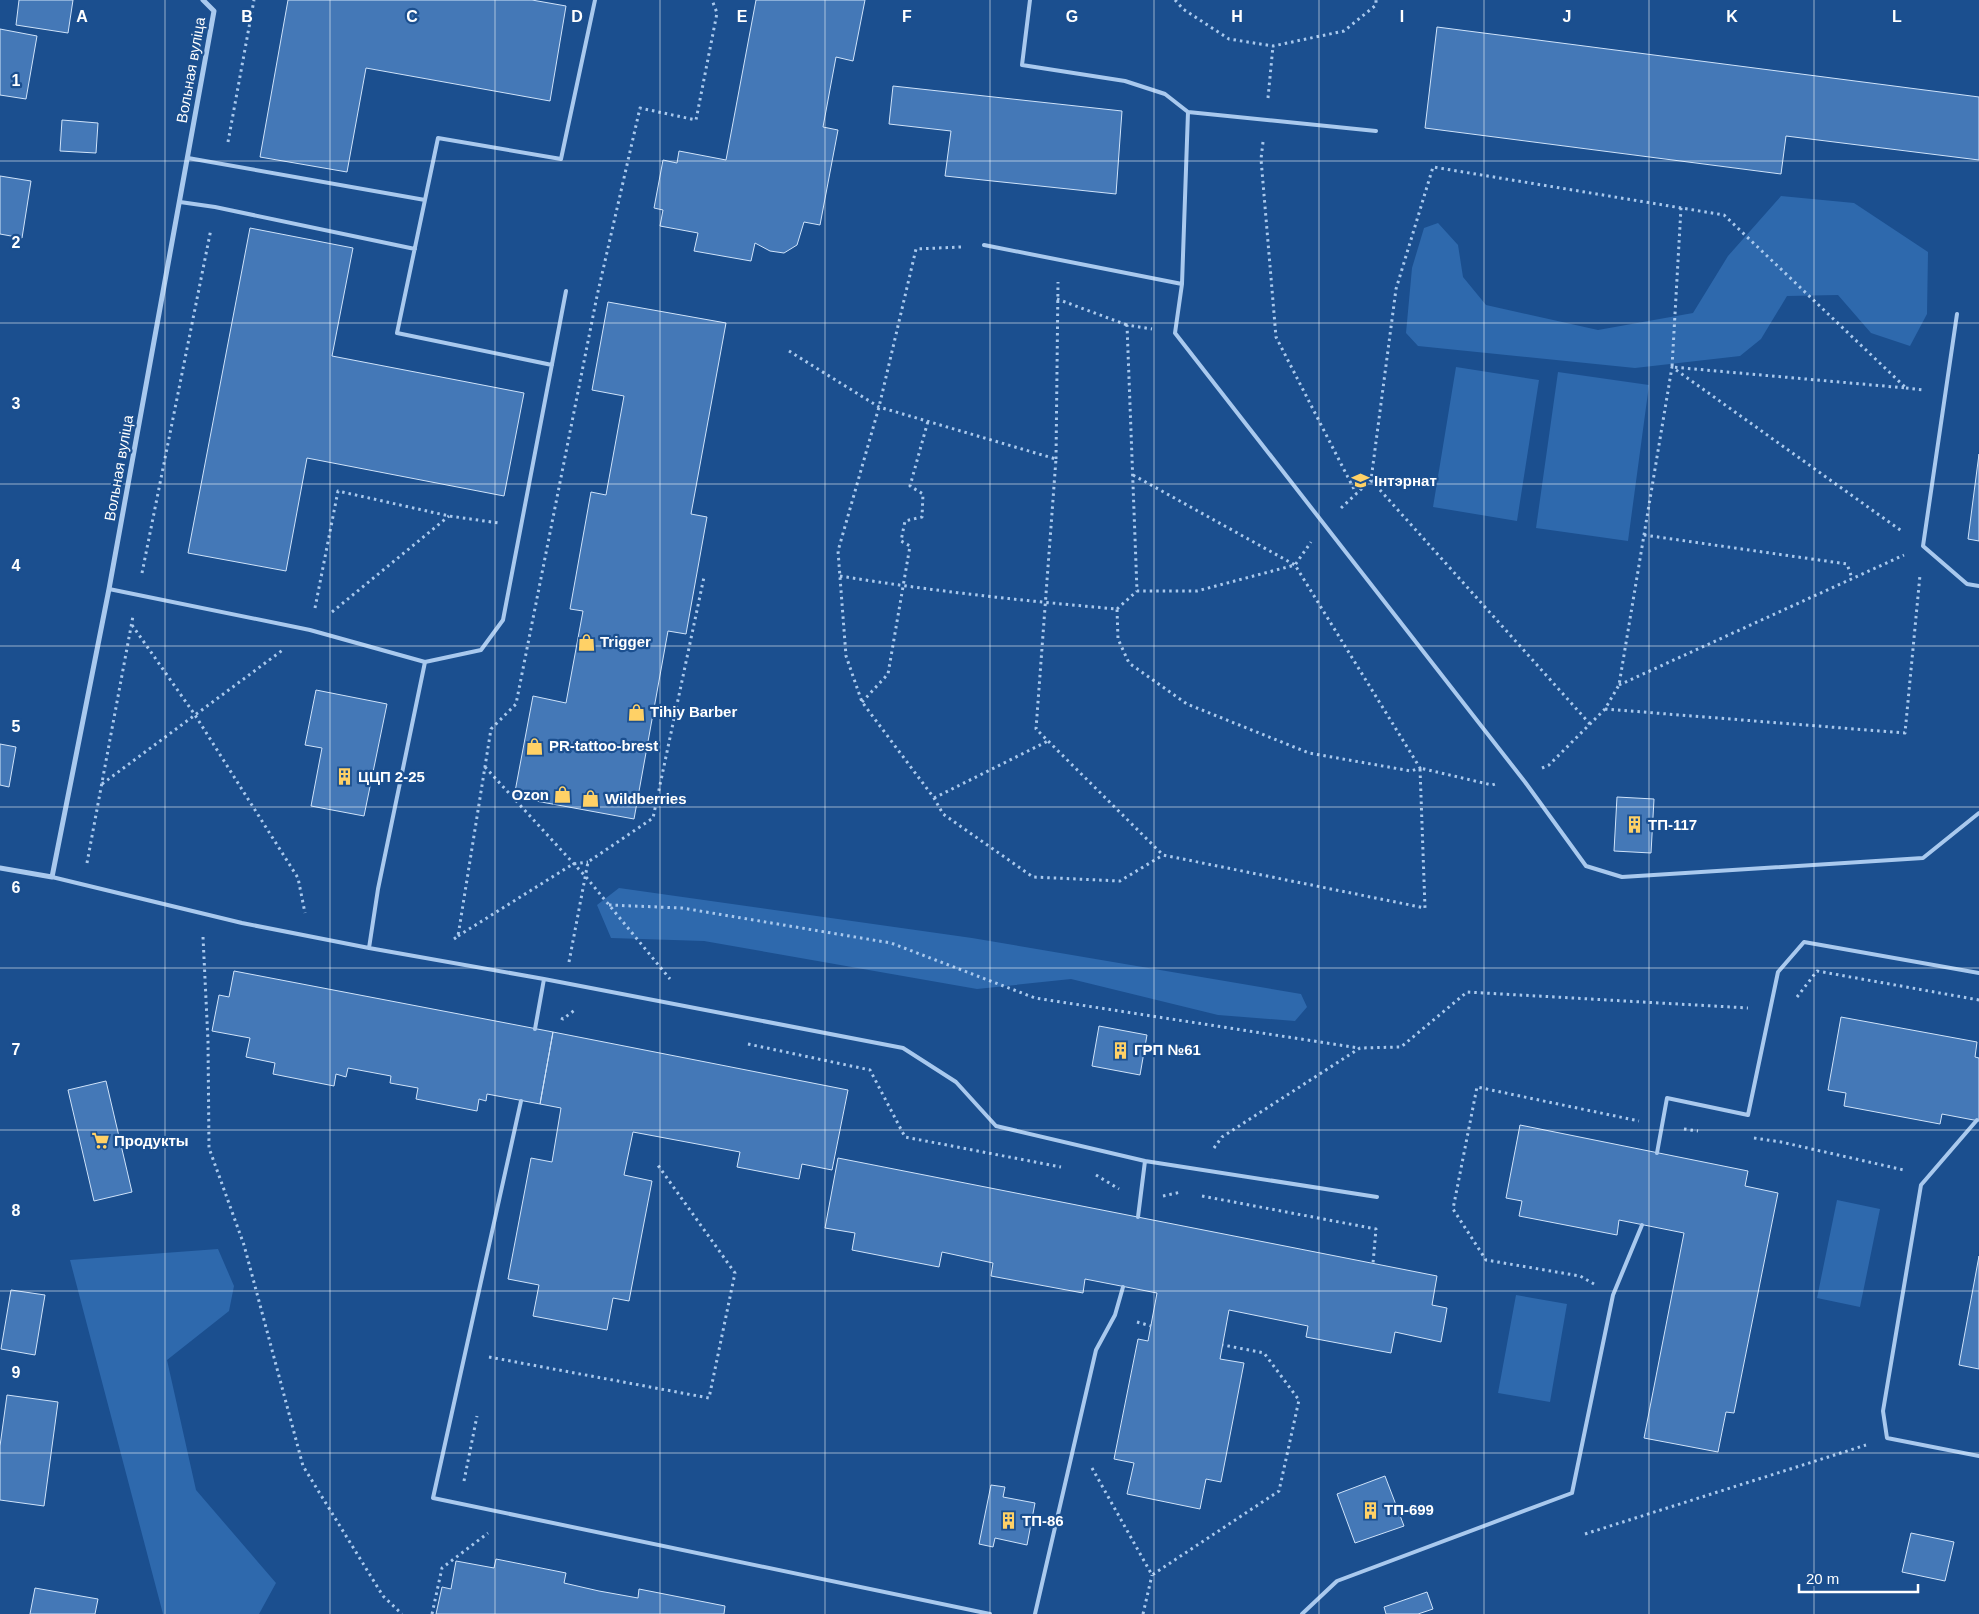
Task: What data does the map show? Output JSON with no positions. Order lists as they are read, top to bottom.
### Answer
{
  "streets": {
    "street": ["Вольная вуліца"]
  },
  "places": {
    "school or university": ["Інтэрнат"],
    "shop": [
      "Trigger",
      "Tihiy Barber",
      "PR-tattoo-brest",
      "Ozon",
      "Wildberries"
    ],
    "building": [
      "ЦЦП 2-25",
      "ТП-117",
      "ГРП №61",
      "ТП-699",
      "ТП-86"
    ],
    "supermarket": ["Продукты"]
  },
  "scale_bar": "20 m",
  "grid": {
    "columns": [
      "A",
      "B",
      "C",
      "D",
      "E",
      "F",
      "G",
      "H",
      "I",
      "J",
      "K",
      "L"
    ],
    "rows": [
      "1",
      "2",
      "3",
      "4",
      "5",
      "6",
      "7",
      "8",
      "9"
    ]
  }
}
